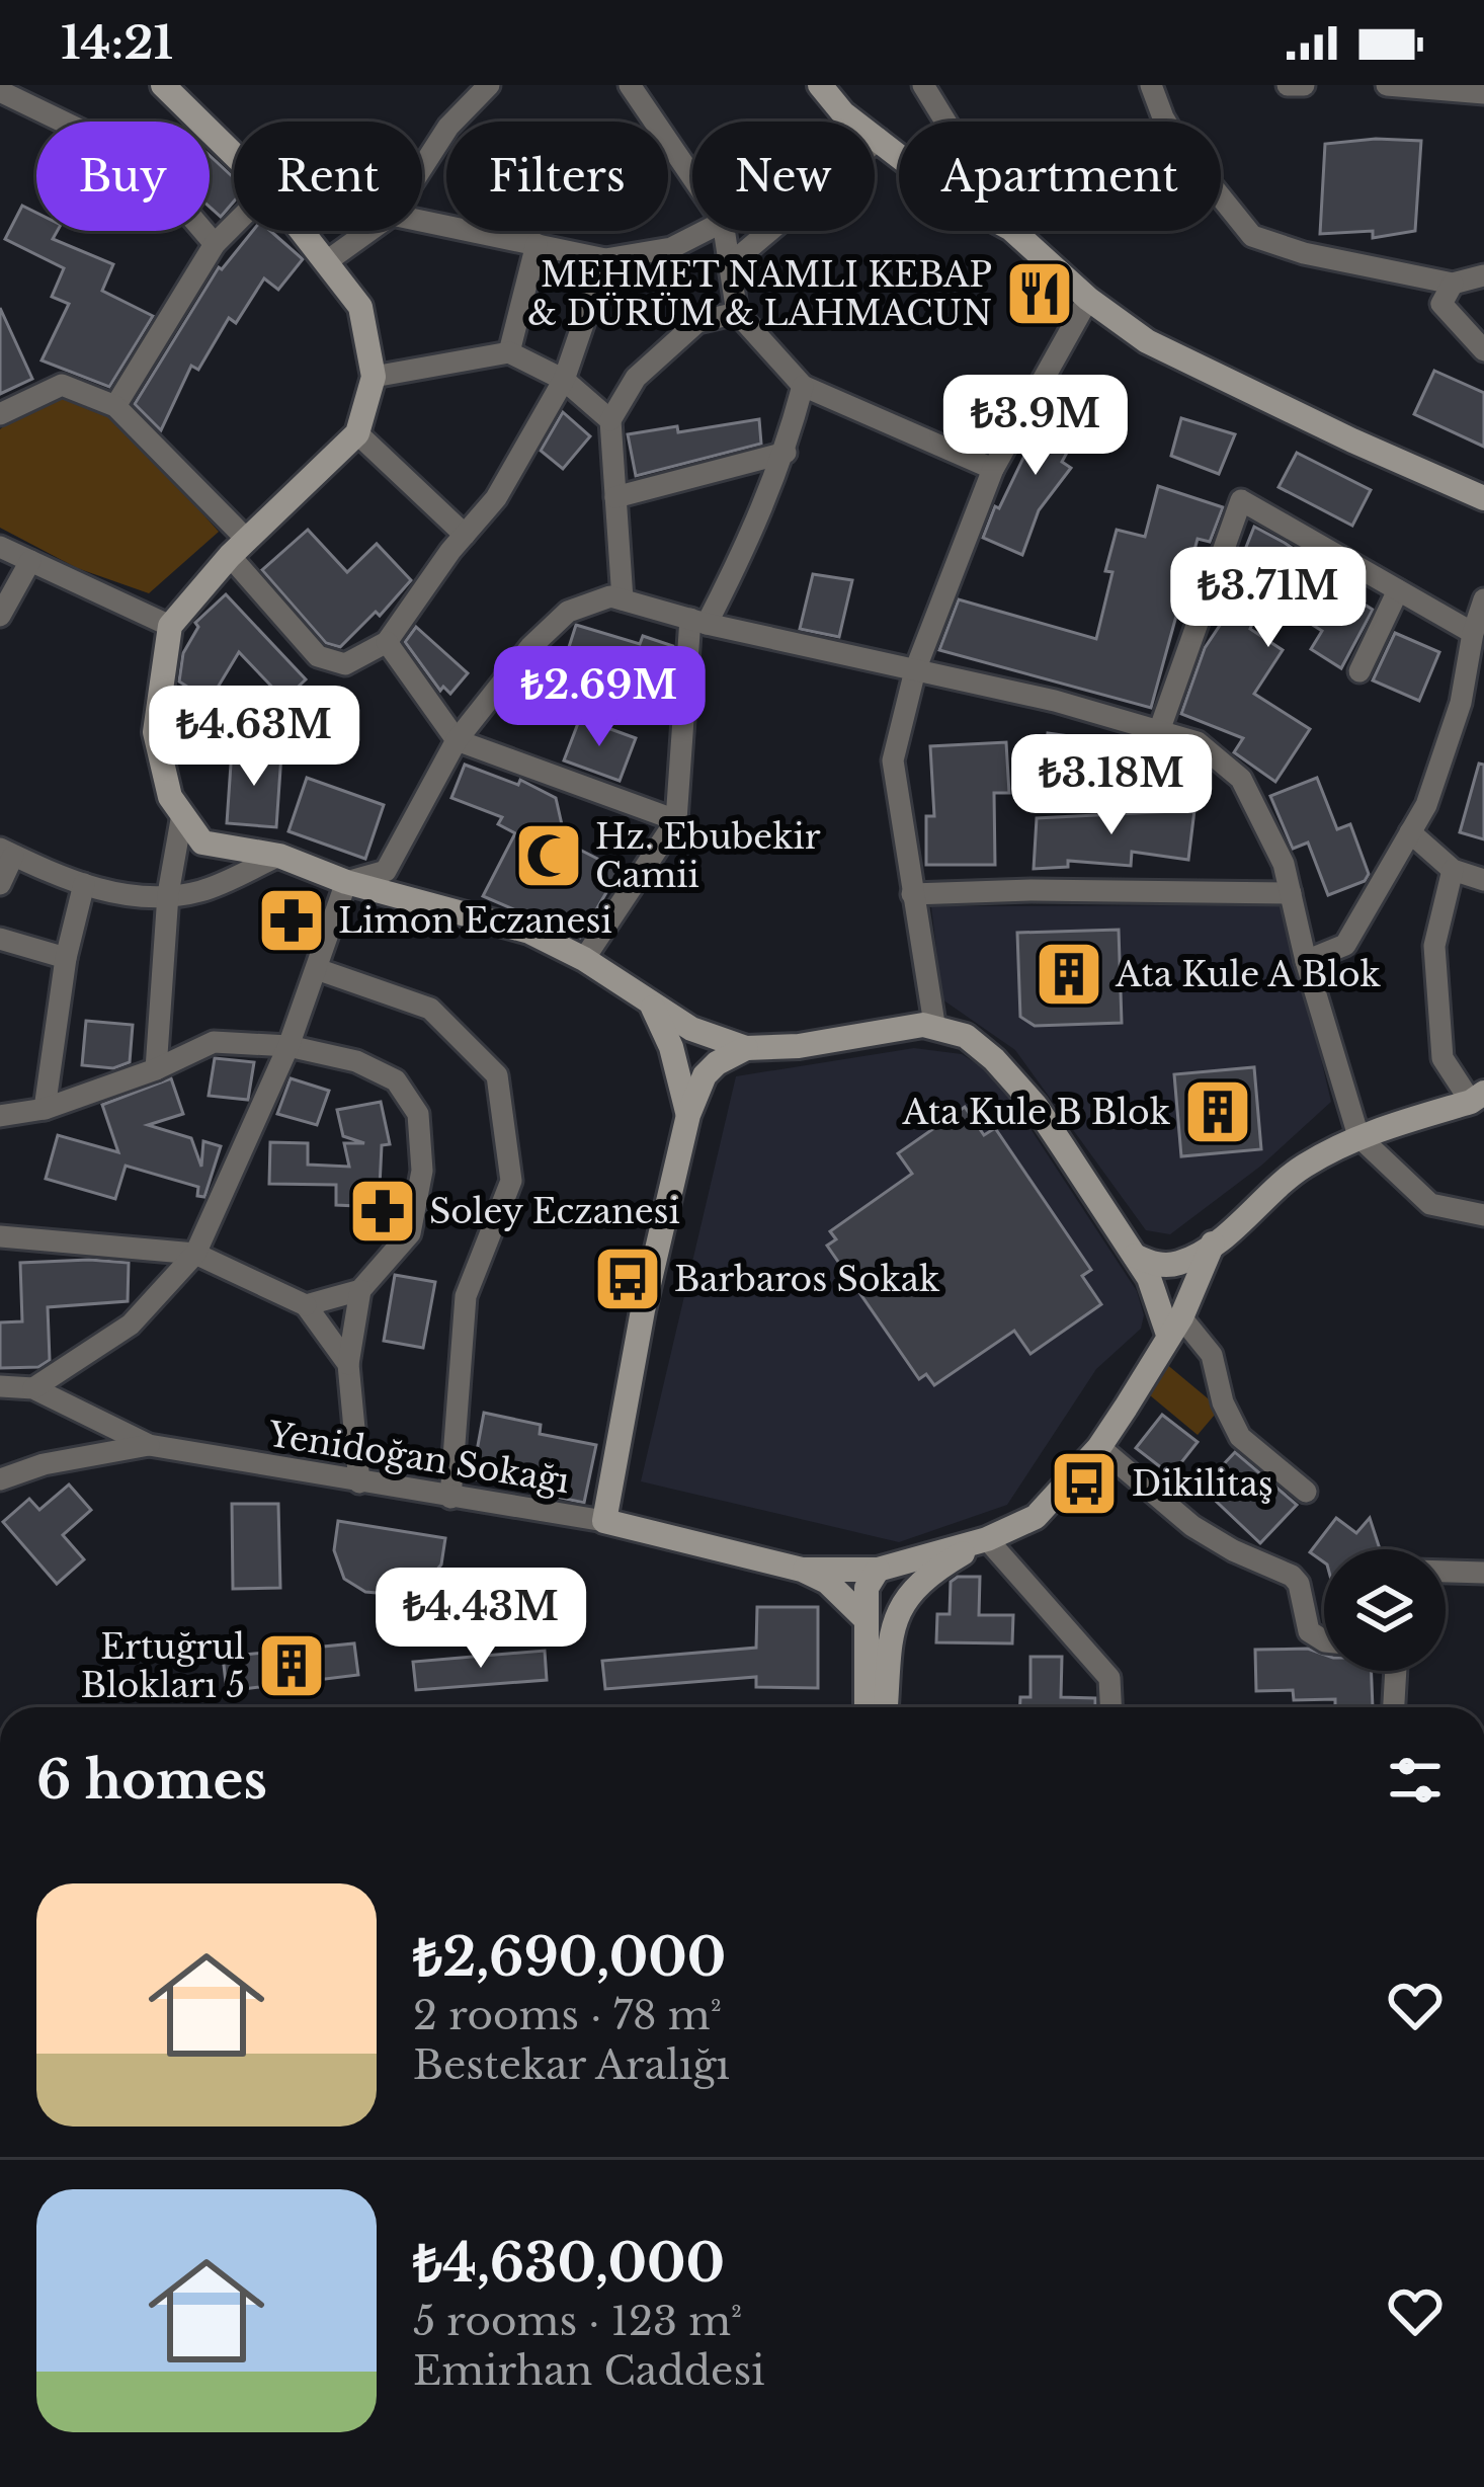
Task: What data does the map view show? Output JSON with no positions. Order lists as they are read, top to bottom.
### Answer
{
  "streets": {
    "street": ["Yenidoğan Sokağı"]
  },
  "places": {
    "restaurant": ["MEHMET NAMLI KEBAP & DÜRÜM & LAHMACUN"],
    "mosque": ["Hz. Ebubekir Camii"],
    "pharmacy": ["Limon Eczanesi", "Soley Eczanesi"],
    "building": ["Ata Kule A Blok", "Ata Kule B Blok", "Ertuğrul Blokları 5"],
    "bus stop": ["Barbaros Sokak", "Dikilitaş"]
  },
  "page": {
    "status": "14:21",
    "chip": [
      "Buy",
      "Rent",
      "Filters",
      "New",
      "Apartment"
    ],
    "price": [
      "₺3.9M",
      "₺3.71M",
      "₺2.69M",
      "₺4.63M",
      "₺3.18M",
      "₺4.43M"
    ],
    "heading": "6 homes",
    "list": [
      {
        "name": "₺2,690,000",
        "note": "2 rooms · 78 m² · Bestekar Aralığı"
      },
      {
        "name": "₺4,630,000",
        "note": "5 rooms · 123 m² · Emirhan Caddesi"
      }
    ]
  }
}
